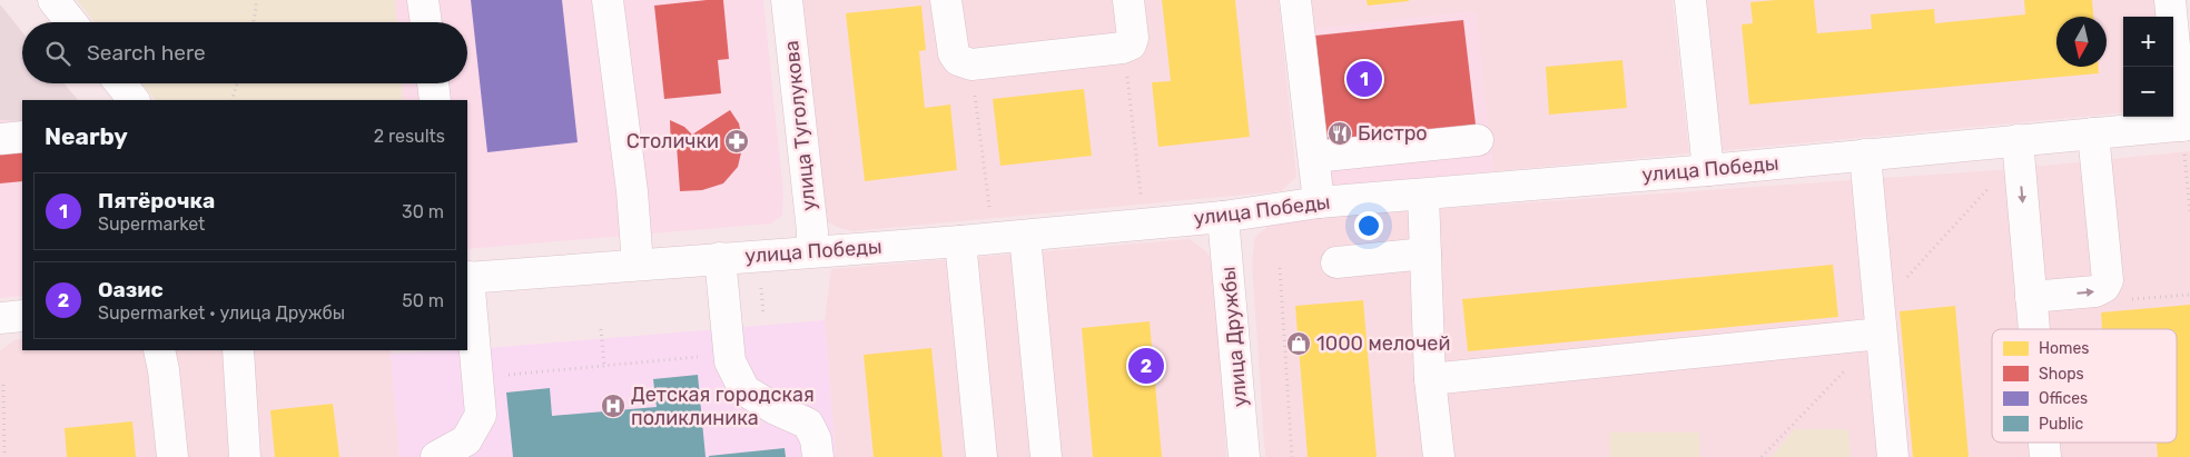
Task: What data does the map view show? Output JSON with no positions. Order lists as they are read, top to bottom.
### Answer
{
  "streets": {
    "street": ["улица Туголукова", "улица Победы", "улица Дружбы"]
  },
  "crossings": [
    ["улица Туголукова", "улица Победы"],
    ["улица Победы", "улица Дружбы"]
  ],
  "places": {
    "restaurant": ["Бистро"],
    "pharmacy": ["Столички"],
    "shop": ["1000 мелочей"],
    "hospital": ["Детская городская поликлиника"]
  },
  "legend": [
    "Homes",
    "Shops",
    "Offices",
    "Public"
  ],
  "north": "bottom",
  "page": {
    "map_buttons": ["+", "−"],
    "search": "Search here",
    "pins": ["1", "2"],
    "heading": ["Nearby", "2 results"],
    "list": [
      {
        "mark": "1",
        "name": "Пятёрочка",
        "note": "Supermarket",
        "value": "30 m"
      },
      {
        "mark": "2",
        "name": "Оазис",
        "note": "Supermarket · улица Дружбы",
        "value": "50 m"
      }
    ]
  }
}
